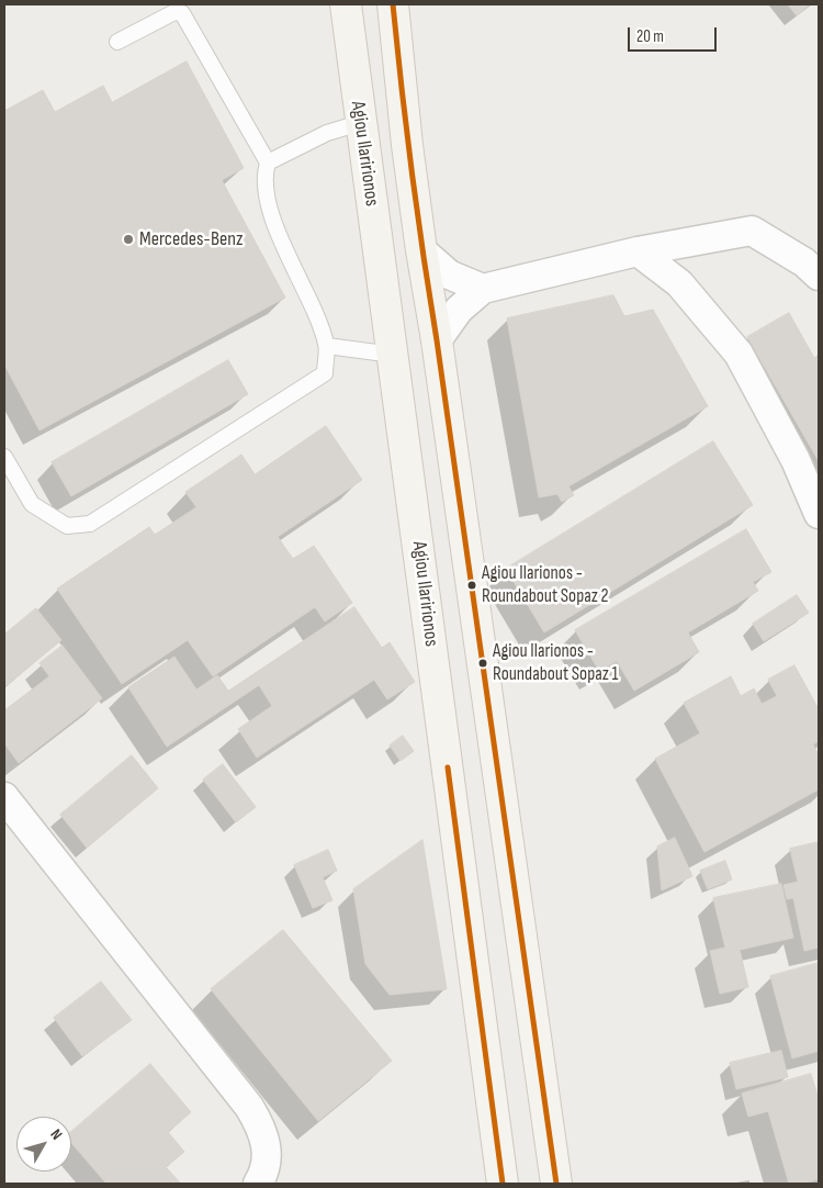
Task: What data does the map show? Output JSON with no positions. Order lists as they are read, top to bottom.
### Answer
{
  "streets": {
    "main road": ["Agiou Ilaririonos"]
  },
  "places": ["Mercedes-Benz", "Agiou Ilarionos - Roundabout Sopaz 2", "Agiou Ilarionos - Roundabout Sopaz 1"],
  "scale_bar": "20 m",
  "north": "top right"
}
